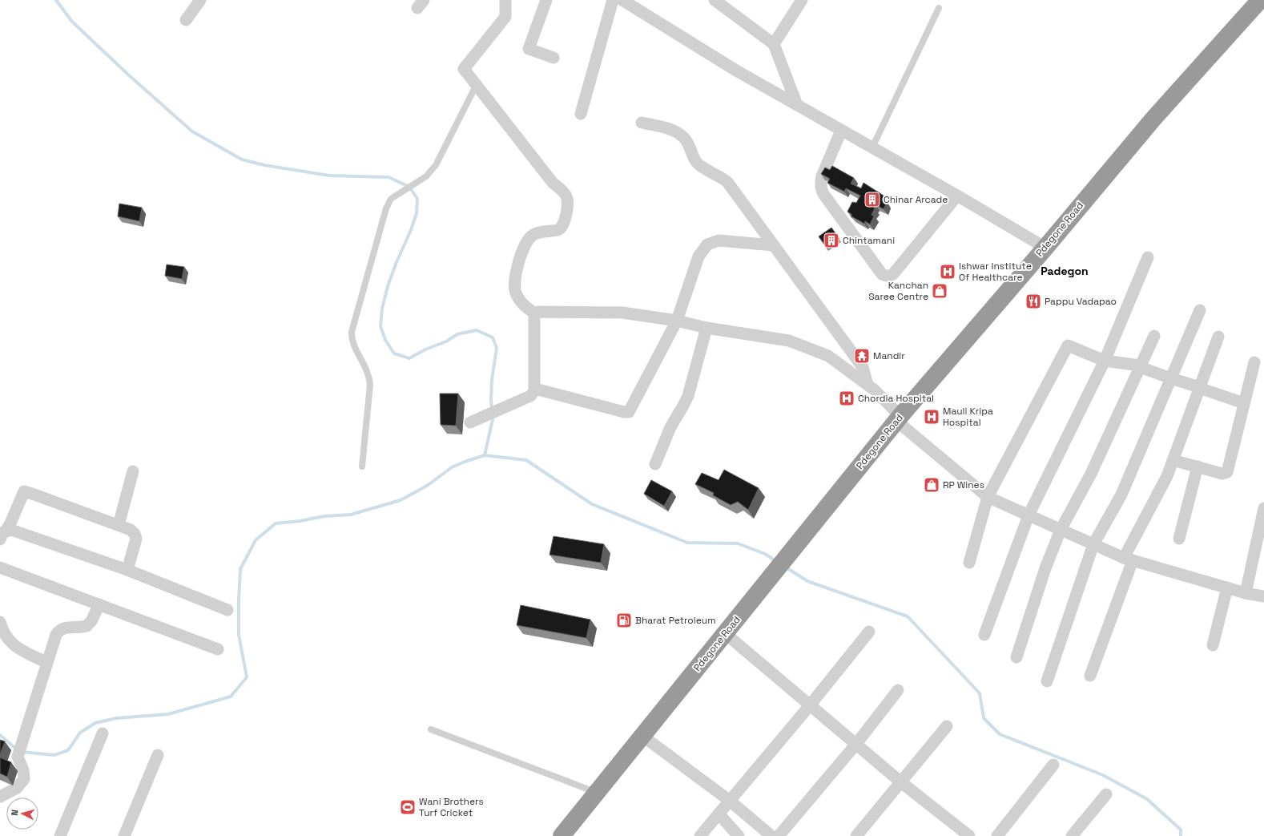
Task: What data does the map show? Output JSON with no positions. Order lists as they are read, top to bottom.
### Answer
{
  "streets": {
    "highway": ["Pdegone Road"]
  },
  "districts": ["Padegon"],
  "places": {
    "building": ["Chinar Arcade", "Chintamani"],
    "hospital": ["Ishwar Institute Of Healthcare", "Chordia Hospital", "Mauli Kripa Hospital"],
    "shop": ["Kanchan Saree Centre", "RP Wines"],
    "restaurant": ["Pappu Vadapao"],
    "temple": ["Mandir"],
    "fuel station": ["Bharat Petroleum"],
    "sports": ["Wani Brothers Turf Cricket"]
  },
  "north": "left"
}
